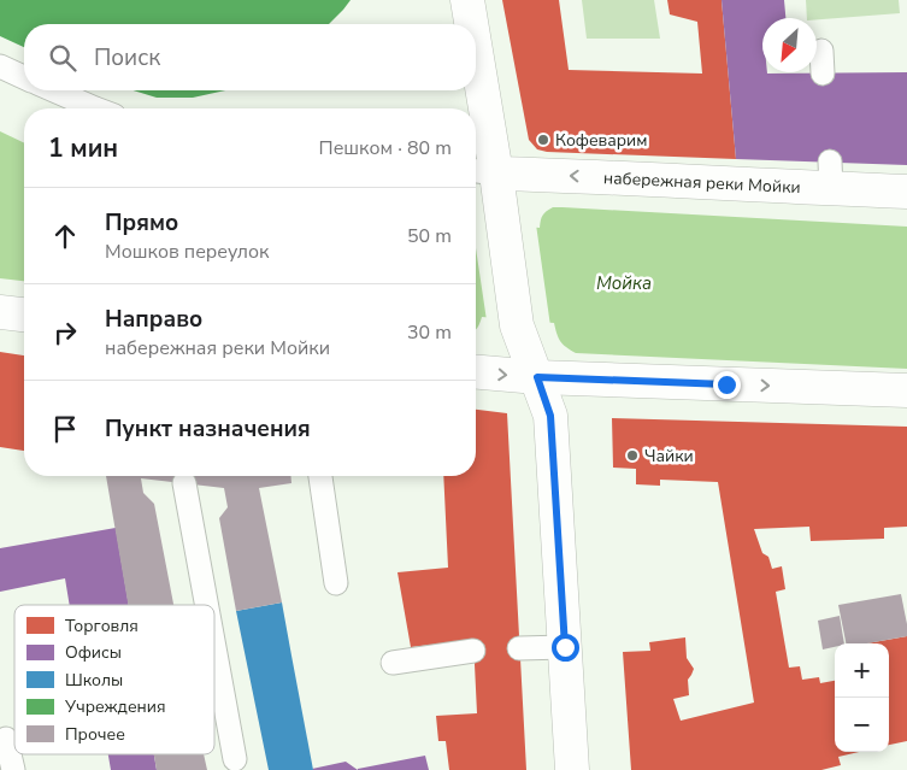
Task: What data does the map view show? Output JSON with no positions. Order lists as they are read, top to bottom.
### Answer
{
  "streets": {
    "street": ["набережная реки Мойки"]
  },
  "water": ["Мойка"],
  "places": ["Кофеварим", "Чайки"],
  "legend": [
    "Торговля",
    "Офисы",
    "Школы",
    "Учреждения",
    "Прочее"
  ],
  "north": "bottom left",
  "page": {
    "search": "Поиск",
    "heading": ["1 мин", "Пешком · 80 m"],
    "list": [
      ["Прямо", "Мошков переулок", "50 m"],
      ["Направо", "набережная реки Мойки", "30 m"],
      "Пункт назначения"
    ],
    "map_buttons": ["+", "−"]
  }
}
